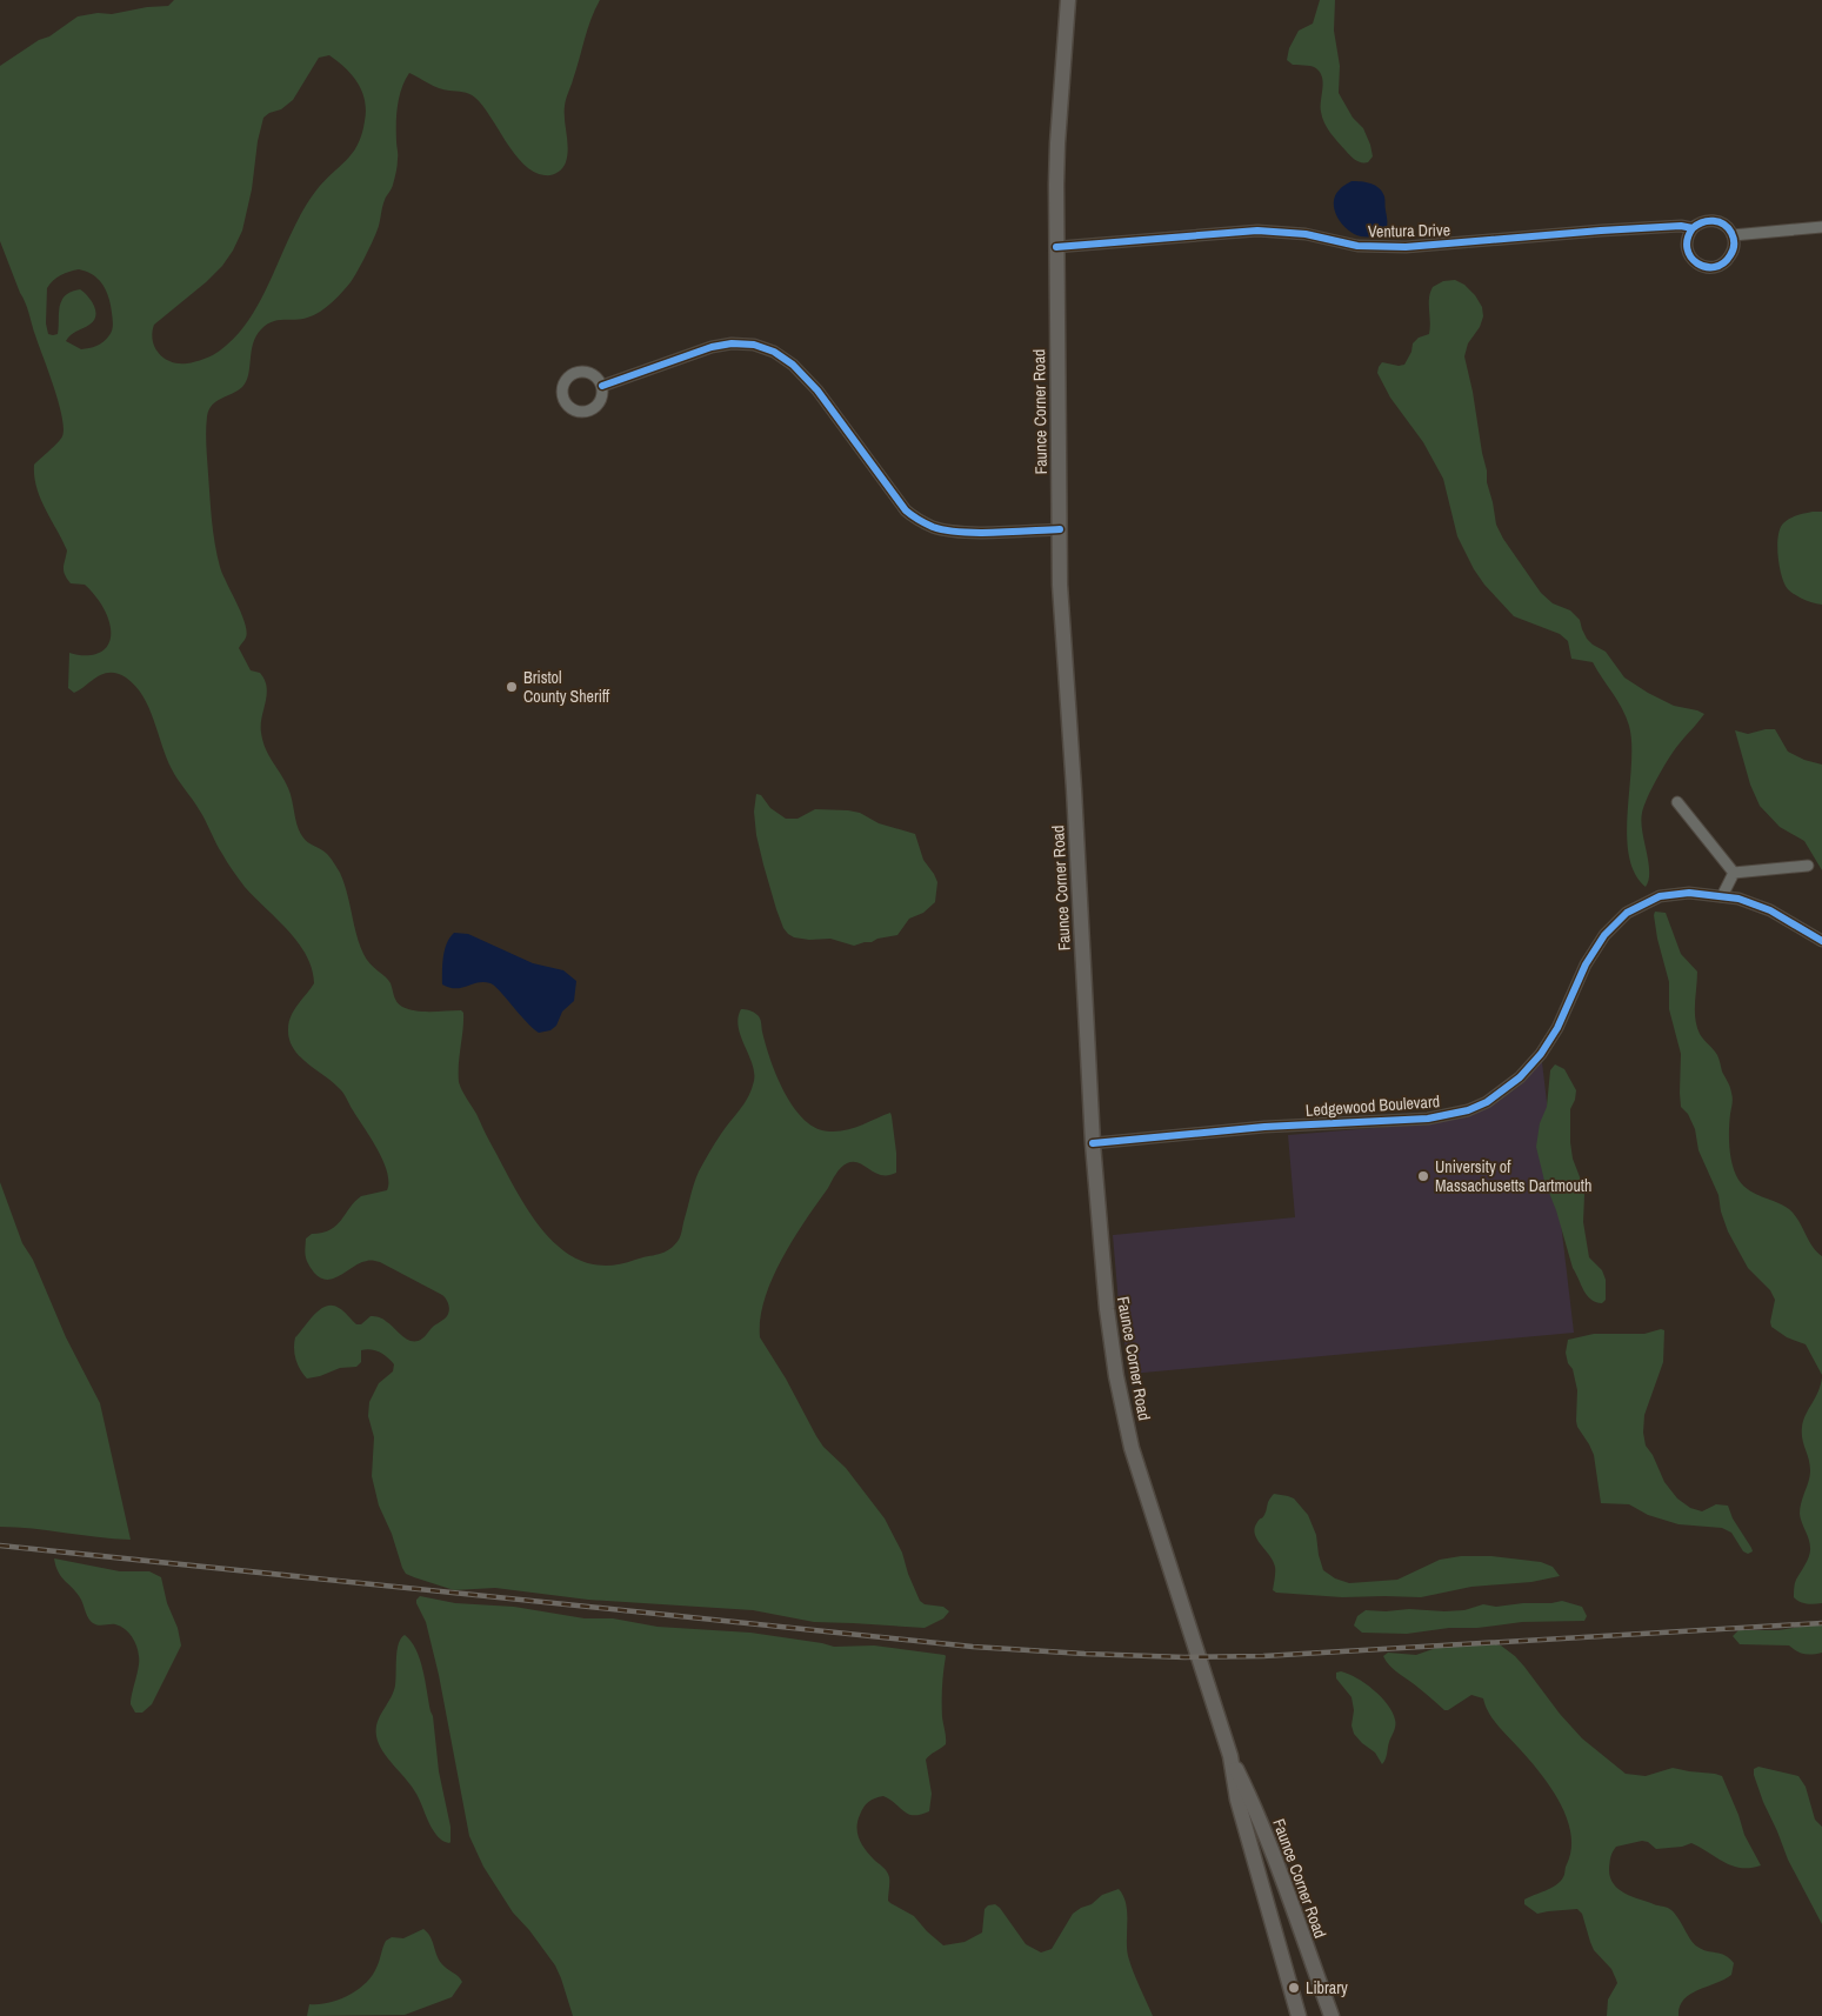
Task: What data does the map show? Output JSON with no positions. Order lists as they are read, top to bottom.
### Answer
{
  "streets": {
    "main road": ["Faunce Corner Road"],
    "street": ["Ventura Drive", "Ledgewood Boulevard"]
  },
  "crossings": [
    ["Ventura Drive", "Faunce Corner Road"],
    ["Faunce Corner Road", "Ledgewood Boulevard"]
  ],
  "places": ["Bristol County Sheriff", "University of Massachusetts Dartmouth", "Library"]
}
